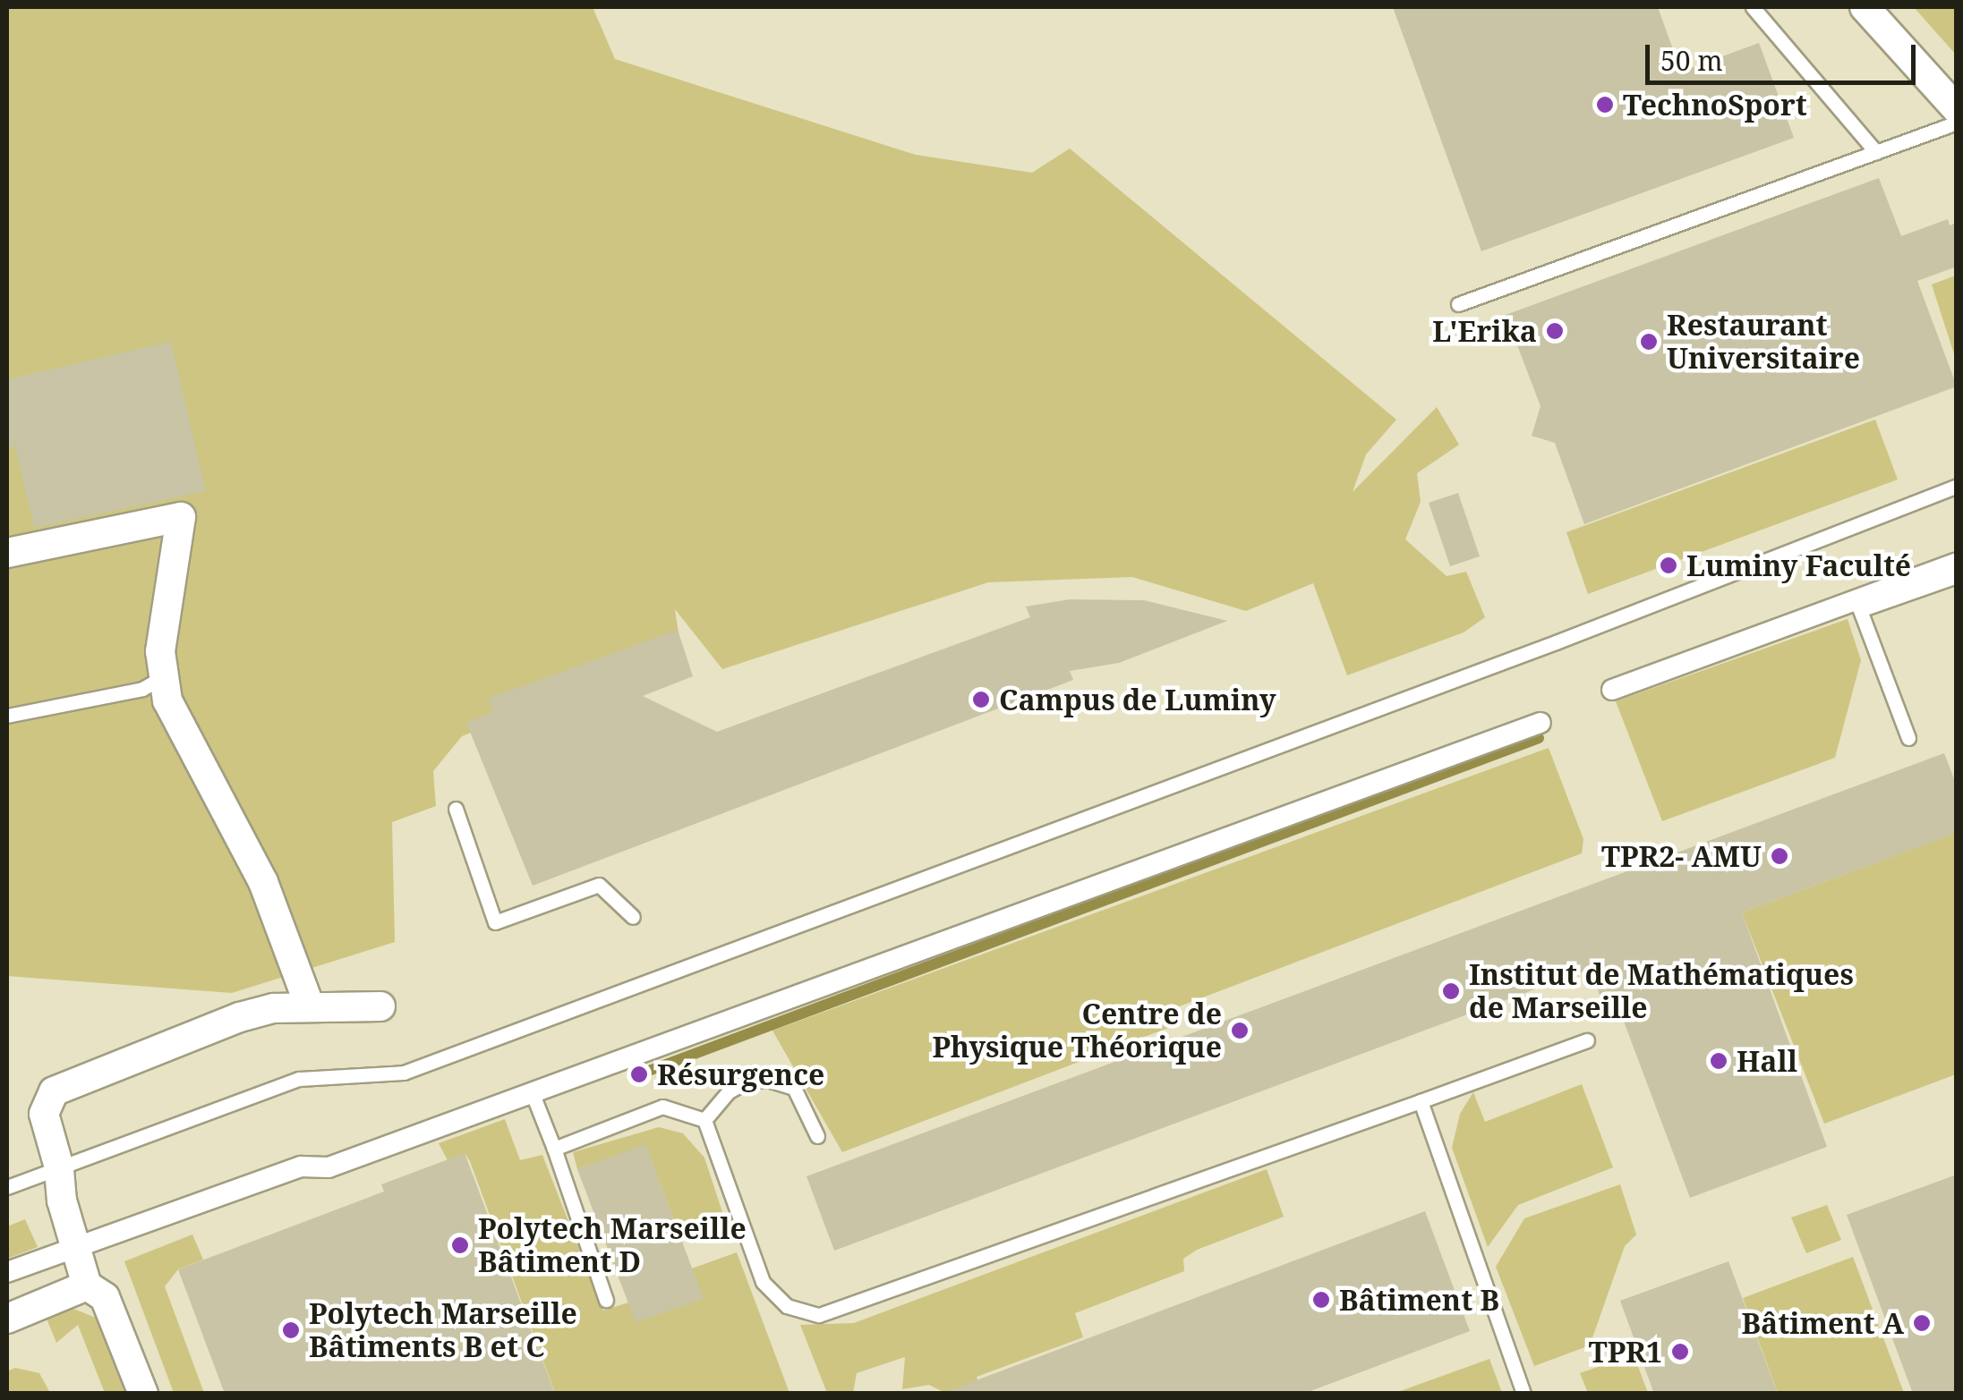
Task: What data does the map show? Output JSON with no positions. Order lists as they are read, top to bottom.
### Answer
{
  "places": [
    "TechnoSport",
    "L'Erika",
    "Restaurant Universitaire",
    "Luminy Faculté",
    "Campus de Luminy",
    "TPR2- AMU",
    "Institut de Mathématiques de Marseille",
    "Centre de Physique Théorique",
    "Hall",
    "Résurgence",
    "Polytech Marseille Bâtiment D",
    "Bâtiment B",
    "Bâtiment A",
    "Polytech Marseille Bâtiments B et C",
    "TPR1"
  ],
  "scale_bar": "50 m"
}
